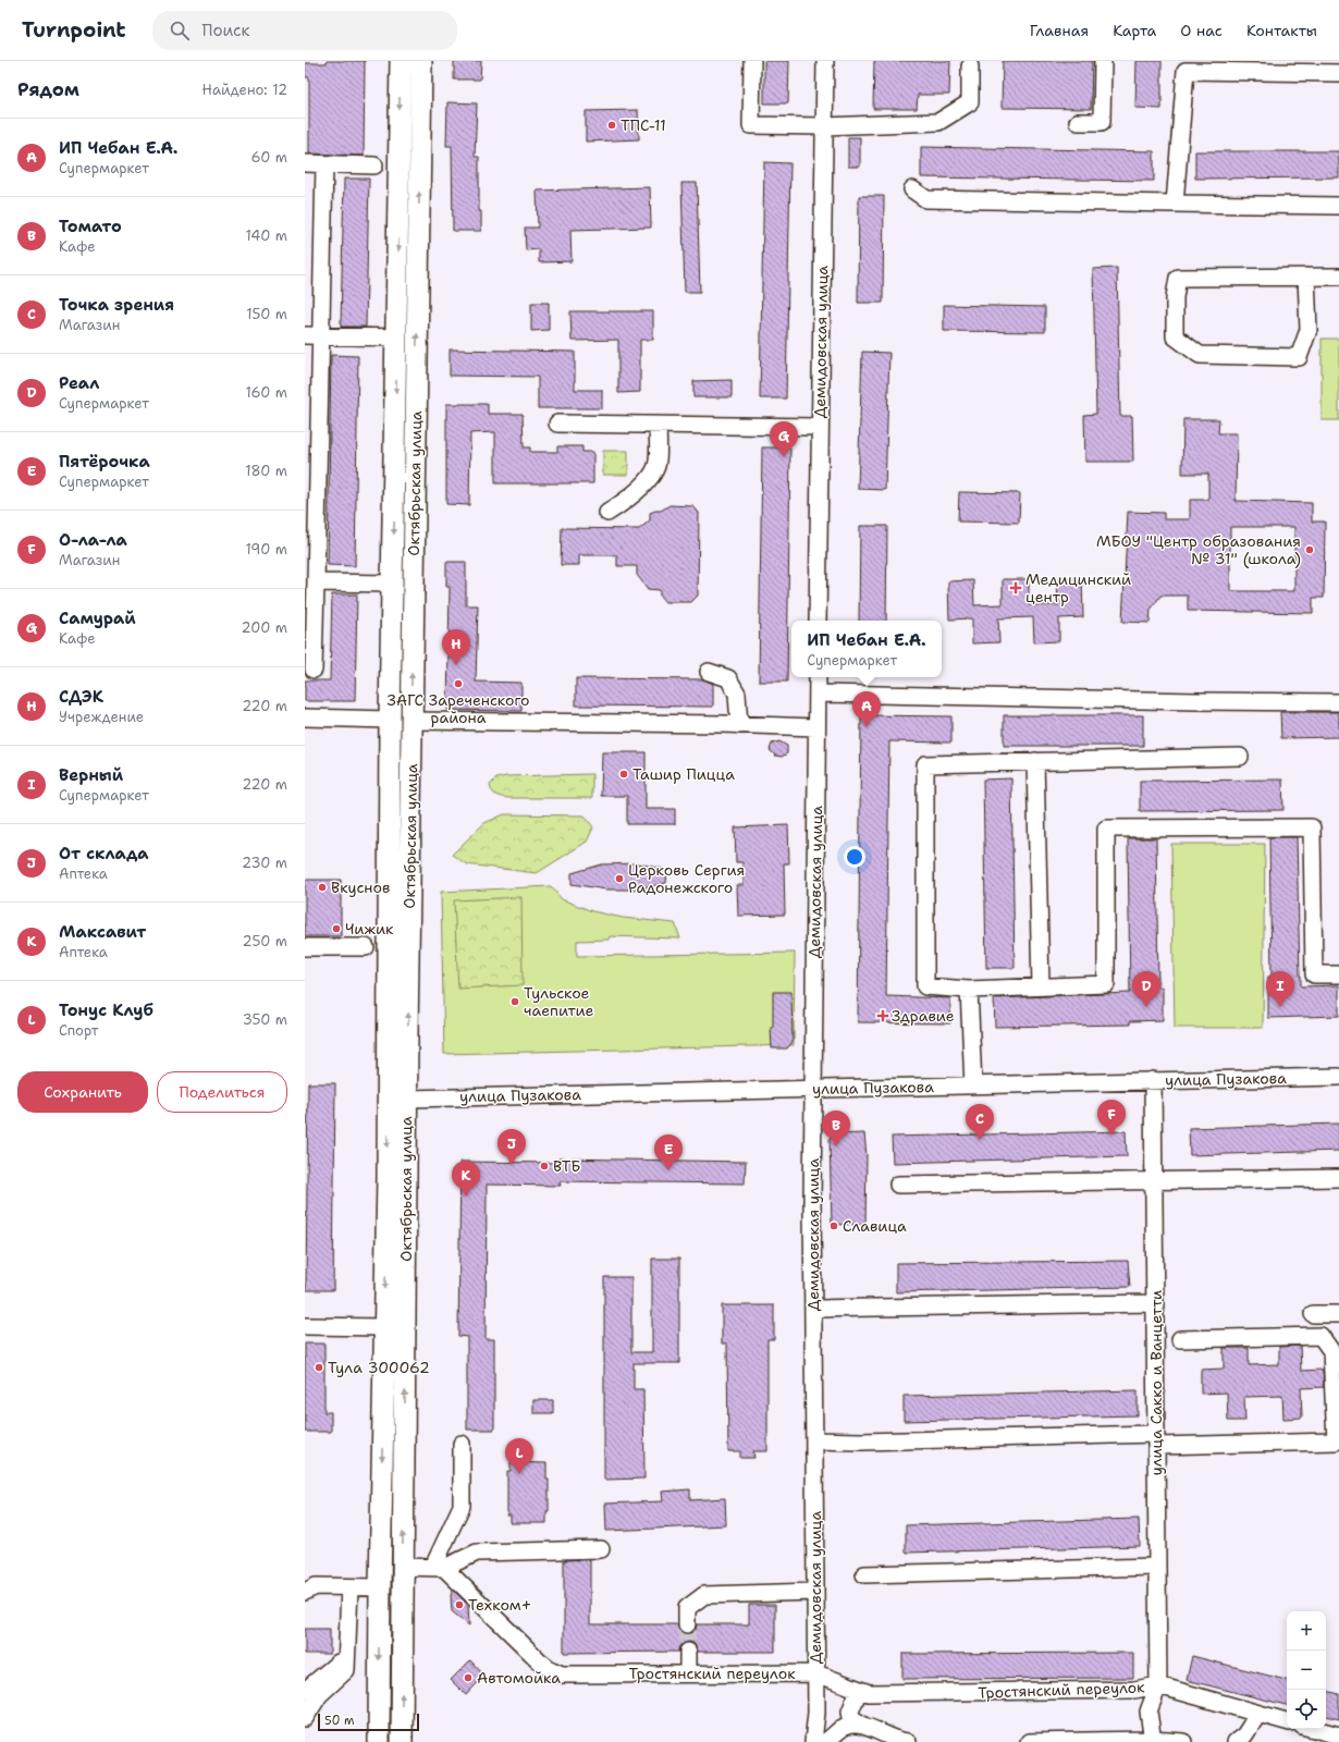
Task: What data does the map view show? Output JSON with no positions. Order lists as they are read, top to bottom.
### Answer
{
  "streets": {
    "main road": ["Октябрьская улица"],
    "street": [
      "Демидовская улица",
      "улица Пузакова",
      "улица Сакко и Ванцетти",
      "Тростянский переулок"
    ]
  },
  "crossings": [
    ["Демидовская улица", "улица Пузакова"],
    ["Демидовская улица", "Тростянский переулок"],
    ["Октябрьская улица", "улица Пузакова"],
    ["улица Пузакова", "улица Сакко и Ванцетти"],
    ["улица Сакко и Ванцетти", "Тростянский переулок"]
  ],
  "places": {
    "other": [
      "ТПС-11",
      "МБОУ \"Центр образования № 31\" (школа)",
      "ЗАГС Зареченского района",
      "Ташир Пицца",
      "Церковь Сергия Радонежского",
      "Вкуснов",
      "Чижик",
      "Тульское чаепитие",
      "ВТБ",
      "Славица",
      "Тула 300062",
      "Техком+",
      "Автомойка"
    ],
    "health": ["Медицинский центр", "Здравие"]
  },
  "scale_bar": "50 m",
  "page": {
    "header": "Turnpoint",
    "search": "Поиск",
    "nav": [
      "Главная",
      "Карта",
      "О нас",
      "Контакты"
    ],
    "heading": ["Рядом", "Найдено: 12"],
    "list": [
      {
        "mark": "A",
        "name": "ИП Чебан Е.А.",
        "note": "Супермаркет",
        "value": "60 m"
      },
      {
        "mark": "B",
        "name": "Томато",
        "note": "Кафе",
        "value": "140 m"
      },
      {
        "mark": "C",
        "name": "Точка зрения",
        "note": "Магазин",
        "value": "150 m"
      },
      {
        "mark": "D",
        "name": "Реал",
        "note": "Супермаркет",
        "value": "160 m"
      },
      {
        "mark": "E",
        "name": "Пятёрочка",
        "note": "Супермаркет",
        "value": "180 m"
      },
      {
        "mark": "F",
        "name": "О-ла-ла",
        "note": "Магазин",
        "value": "190 m"
      },
      {
        "mark": "G",
        "name": "Самурай",
        "note": "Кафе",
        "value": "200 m"
      },
      {
        "mark": "H",
        "name": "СДЭК",
        "note": "Учреждение",
        "value": "220 m"
      },
      {
        "mark": "I",
        "name": "Верный",
        "note": "Супермаркет",
        "value": "220 m"
      },
      {
        "mark": "J",
        "name": "От склада",
        "note": "Аптека",
        "value": "230 m"
      },
      {
        "mark": "K",
        "name": "Максавит",
        "note": "Аптека",
        "value": "250 m"
      },
      {
        "mark": "L",
        "name": "Тонус Клуб",
        "note": "Спорт",
        "value": "350 m"
      }
    ],
    "pins": [
      "G",
      "H",
      "A",
      "D",
      "I",
      "F",
      "C",
      "B",
      "J",
      "E",
      "K",
      "L"
    ],
    "popup": ["ИП Чебан Е.А.", "Супермаркет"],
    "buttons": ["Сохранить", "Поделиться"],
    "map_buttons": ["+", "−"],
    "scale": "50 m"
  }
}
